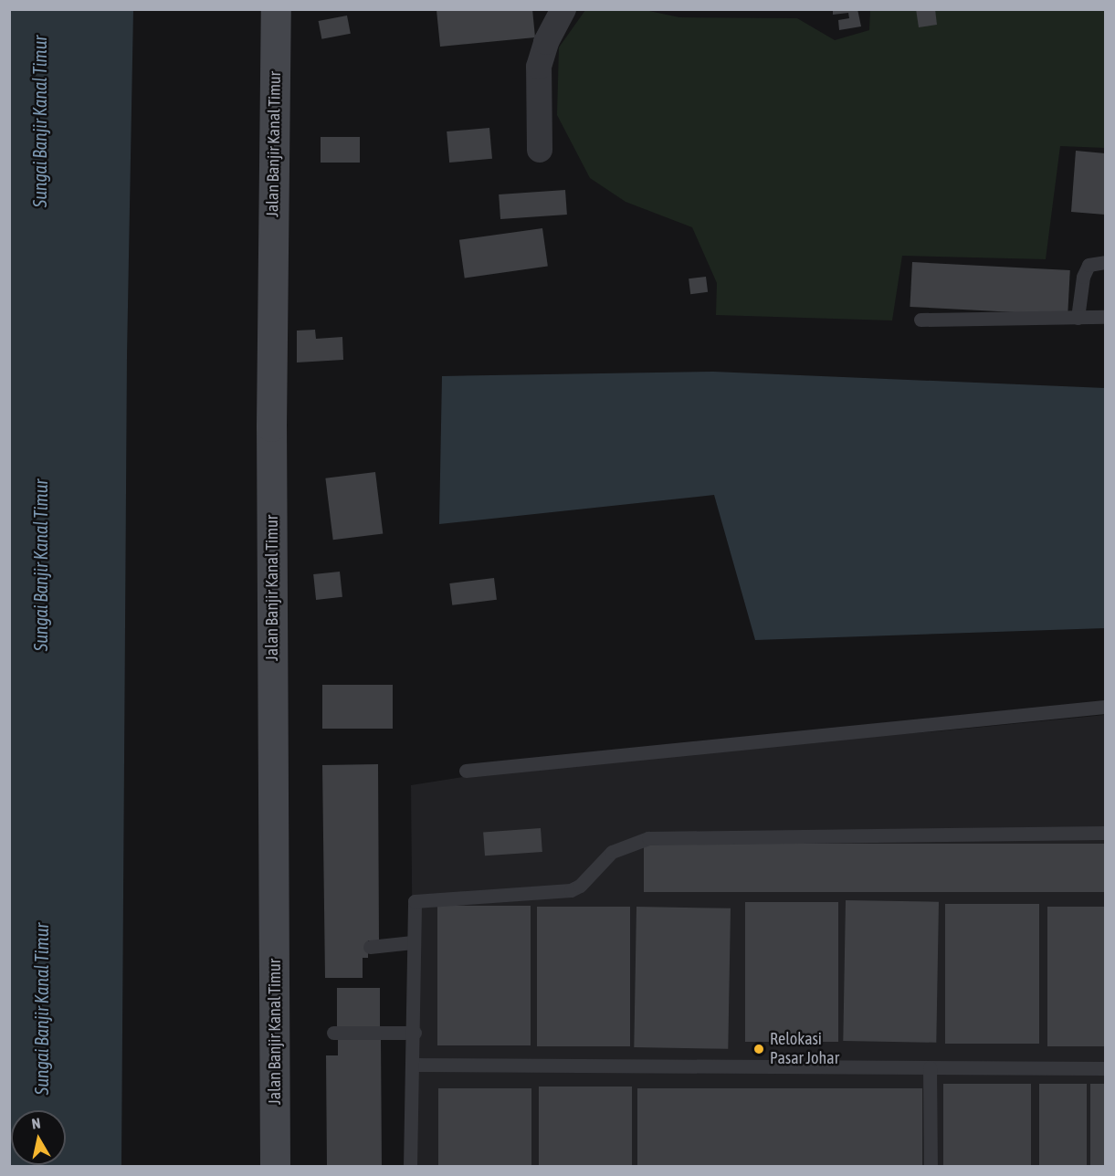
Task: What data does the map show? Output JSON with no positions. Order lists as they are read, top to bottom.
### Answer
{
  "streets": {
    "street": ["Jalan Banjir Kanal Timur"]
  },
  "water": ["Sungai Banjir Kanal Timur"],
  "places": ["Relokasi Pasar Johar"],
  "north": "top"
}
